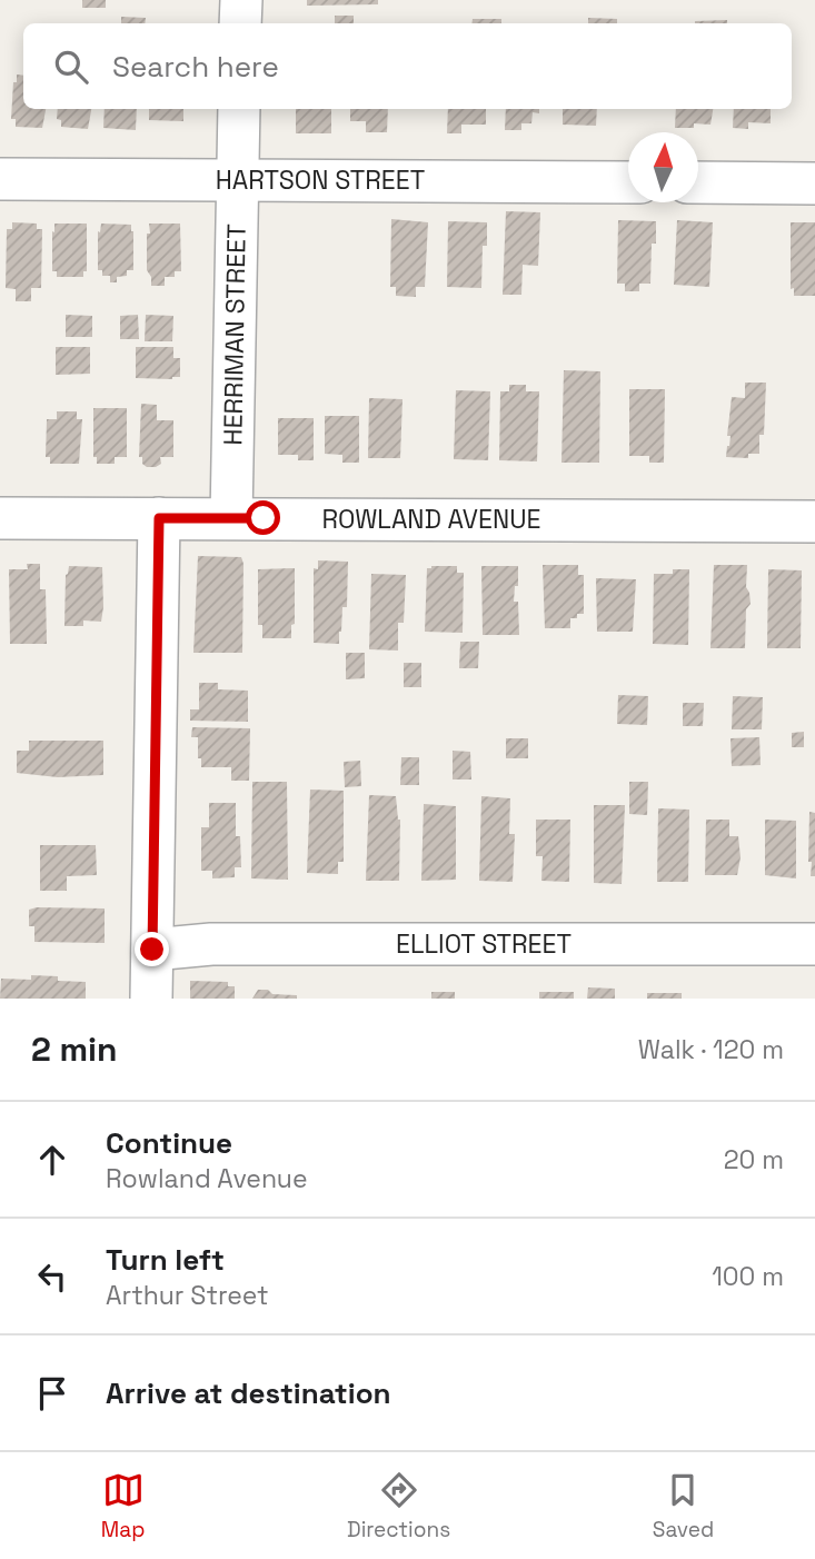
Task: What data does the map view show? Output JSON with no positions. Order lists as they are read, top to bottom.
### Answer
{
  "streets": {
    "street": [
      "HARTSON STREET",
      "HERRIMAN STREET",
      "ROWLAND AVENUE",
      "ELLIOT STREET"
    ]
  },
  "crossings": [
    ["HARTSON STREET", "HERRIMAN STREET"],
    ["HERRIMAN STREET", "ROWLAND AVENUE"]
  ],
  "north": "top",
  "page": {
    "search": "Search here",
    "heading": ["2 min", "Walk · 120 m"],
    "list": [
      ["Continue", "Rowland Avenue", "20 m"],
      ["Turn left", "Arthur Street", "100 m"],
      "Arrive at destination"
    ],
    "nav": ["Map", "Directions", "Saved"]
  }
}
